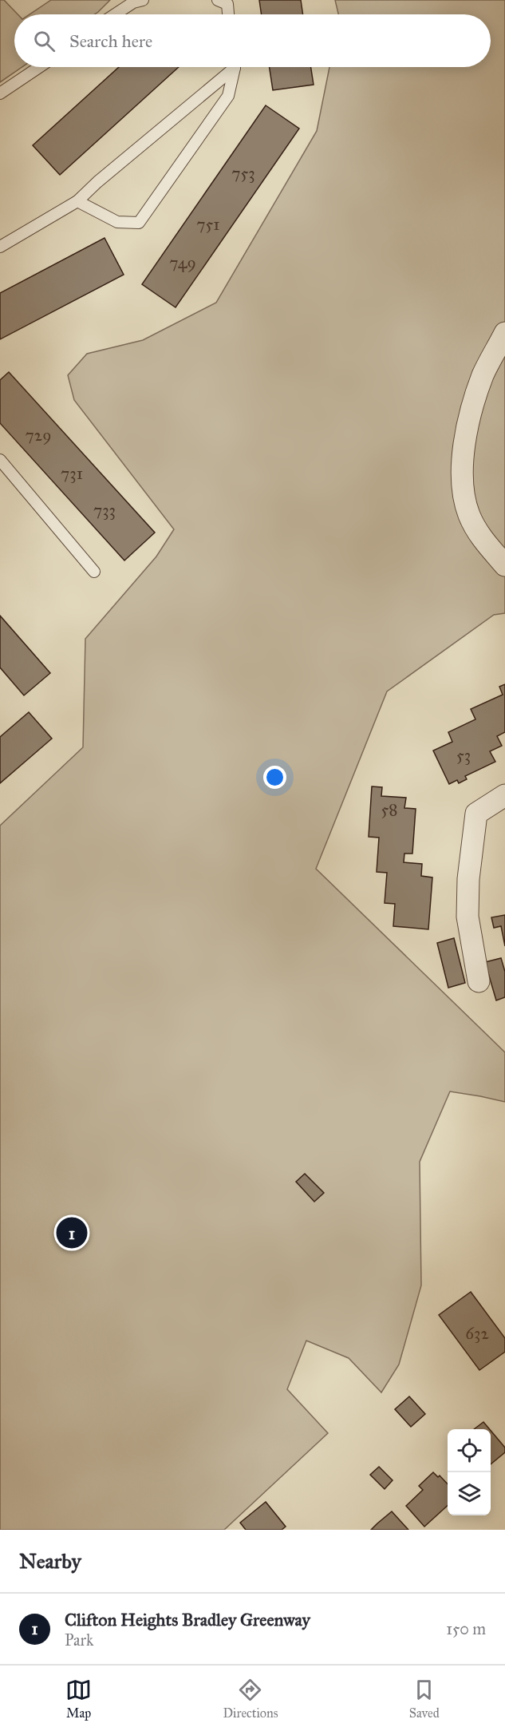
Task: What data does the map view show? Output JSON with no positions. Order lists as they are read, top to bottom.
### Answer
{
  "house_numbers": [
    "753",
    "751",
    "749",
    "729",
    "731",
    "733",
    "53",
    "58",
    "632"
  ],
  "page": {
    "search": "Search here",
    "pins": "1",
    "heading": "Nearby",
    "list": [
      {
        "mark": "1",
        "name": "Clifton Heights Bradley Greenway",
        "note": "Park",
        "value": "150 m"
      }
    ],
    "nav": ["Map", "Directions", "Saved"]
  }
}
